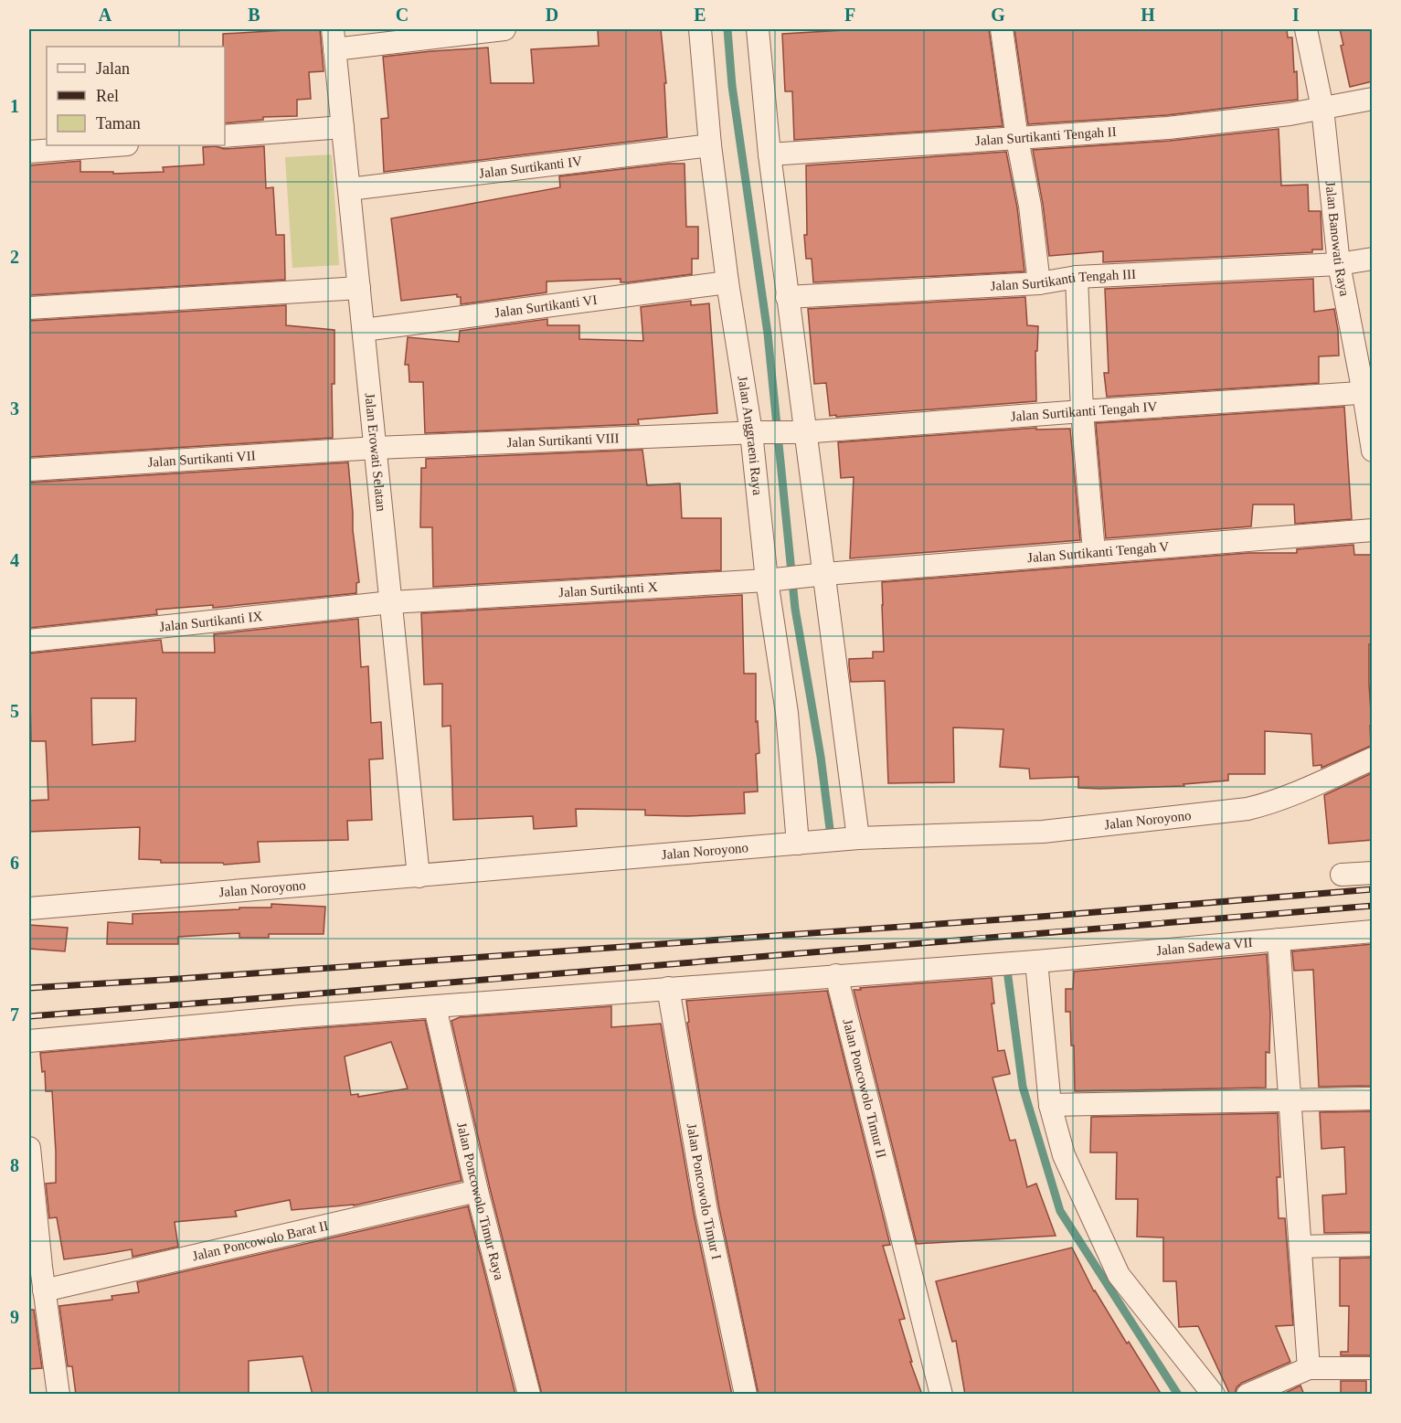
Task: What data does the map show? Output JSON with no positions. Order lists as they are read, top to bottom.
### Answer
{
  "streets": {
    "street": [
      "Jalan Surtikanti Tengah II",
      "Jalan Surtikanti IV",
      "Jalan Banowati Raya",
      "Jalan Surtikanti Tengah III",
      "Jalan Surtikanti VI",
      "Jalan Surtikanti Tengah IV",
      "Jalan Anggraeni Raya",
      "Jalan Surtikanti VIII",
      "Jalan Erowati Selatan",
      "Jalan Surtikanti VII",
      "Jalan Surtikanti Tengah V",
      "Jalan Surtikanti X",
      "Jalan Surtikanti IX",
      "Jalan Noroyono",
      "Jalan Sadewa VII",
      "Jalan Poncowolo Timur II",
      "Jalan Poncowolo Timur I",
      "Jalan Poncowolo Timur Raya",
      "Jalan Poncowolo Barat II"
    ]
  },
  "crossings": [
    ["Jalan Surtikanti Tengah II", "Jalan Banowati Raya"],
    ["Jalan Surtikanti IV", "Jalan Anggraeni Raya"],
    ["Jalan Surtikanti IV", "Jalan Erowati Selatan"],
    ["Jalan Banowati Raya", "Jalan Surtikanti Tengah III"],
    ["Jalan Banowati Raya", "Jalan Surtikanti Tengah IV"],
    ["Jalan Surtikanti VI", "Jalan Anggraeni Raya"],
    ["Jalan Surtikanti VI", "Jalan Erowati Selatan"],
    ["Jalan Surtikanti Tengah IV", "Jalan Anggraeni Raya"],
    ["Jalan Surtikanti Tengah IV", "Jalan Surtikanti VIII"],
    ["Jalan Anggraeni Raya", "Jalan Surtikanti VIII"],
    ["Jalan Anggraeni Raya", "Jalan Surtikanti X"],
    ["Jalan Anggraeni Raya", "Jalan Noroyono"],
    ["Jalan Surtikanti VIII", "Jalan Erowati Selatan"],
    ["Jalan Surtikanti VIII", "Jalan Surtikanti VII"],
    ["Jalan Erowati Selatan", "Jalan Surtikanti VII"],
    ["Jalan Erowati Selatan", "Jalan Surtikanti X"],
    ["Jalan Erowati Selatan", "Jalan Surtikanti IX"],
    ["Jalan Erowati Selatan", "Jalan Noroyono"],
    ["Jalan Surtikanti Tengah V", "Jalan Surtikanti X"],
    ["Jalan Surtikanti X", "Jalan Surtikanti IX"],
    ["Jalan Poncowolo Timur Raya", "Jalan Poncowolo Barat II"]
  ],
  "legend": ["Jalan", "Rel", "Taman"],
  "grid": {
    "columns": [
      "A",
      "B",
      "C",
      "D",
      "E",
      "F",
      "G",
      "H",
      "I"
    ],
    "rows": [
      "1",
      "2",
      "3",
      "4",
      "5",
      "6",
      "7",
      "8",
      "9"
    ]
  }
}
